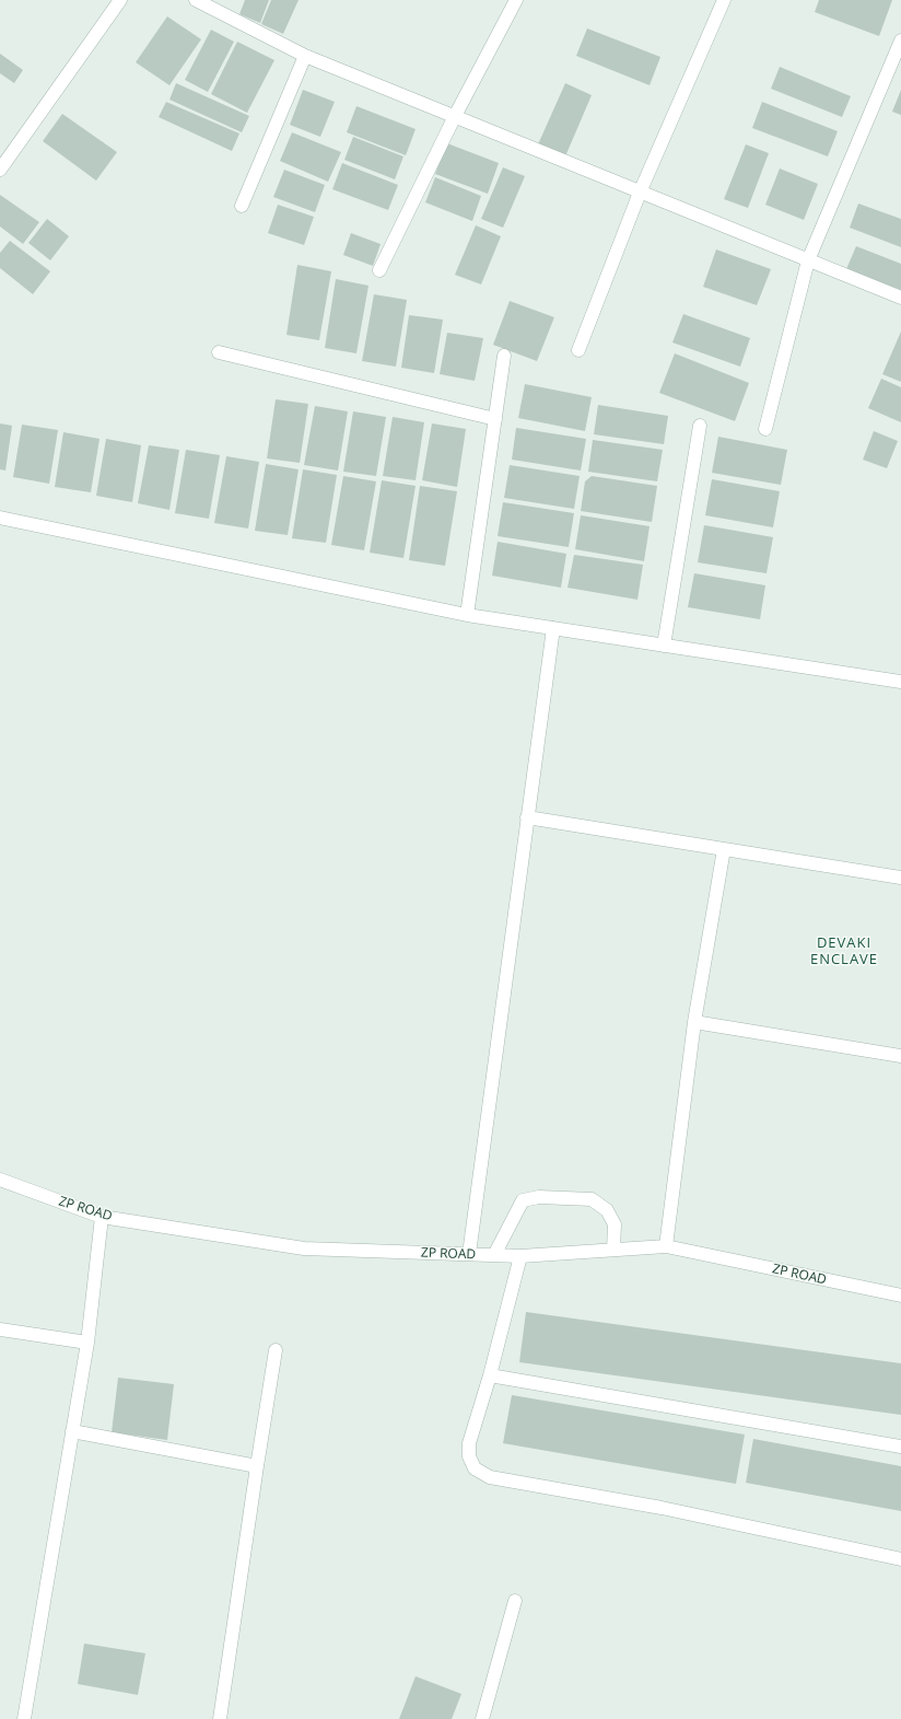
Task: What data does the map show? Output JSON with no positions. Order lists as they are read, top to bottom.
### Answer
{
  "streets": {
    "street": ["ZP ROAD"]
  },
  "districts": ["DEVAKI ENCLAVE"]
}
